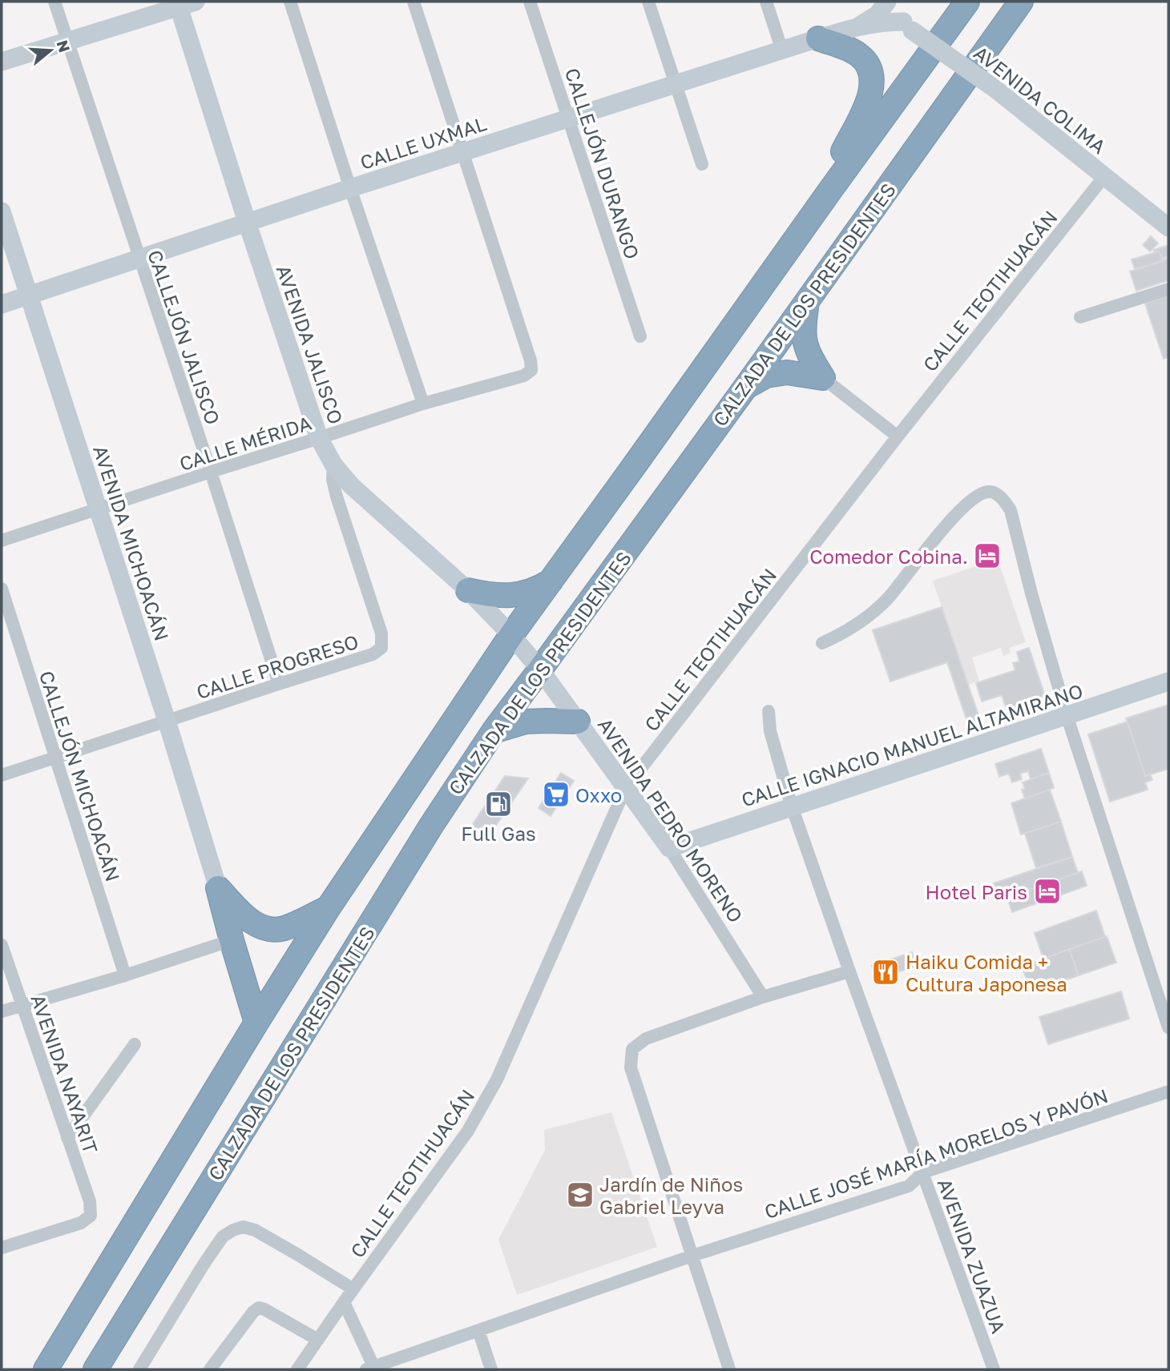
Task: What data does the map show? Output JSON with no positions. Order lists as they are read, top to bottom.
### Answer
{
  "streets": {
    "highway": ["CALZADA DE LOS PRESIDENTES"],
    "street": [
      "AVENIDA COLIMA",
      "CALLE UXMAL",
      "CALLEJÓN DURANGO",
      "CALLE TEOTIHUACÁN",
      "CALLEJÓN JALISCO",
      "AVENIDA JALISCO",
      "CALLE MÉRIDA",
      "AVENIDA MICHOACÁN",
      "CALLE PROGRESO",
      "CALLE IGNACIO MANUEL ALTAMIRANO",
      "CALLEJÓN MICHOACÁN",
      "AVENIDA PEDRO MORENO",
      "AVENIDA NAYARIT",
      "CALLE JOSÉ MARÍA MORELOS Y PAVÓN",
      "AVENIDA ZUAZUA"
    ]
  },
  "crossings": [
    ["AVENIDA COLIMA", "CALLE UXMAL"],
    ["AVENIDA COLIMA", "CALLE TEOTIHUACÁN"],
    ["CALLE UXMAL", "CALLEJÓN DURANGO"],
    ["CALLE UXMAL", "CALLEJÓN JALISCO"],
    ["CALLE UXMAL", "AVENIDA JALISCO"],
    ["CALLE UXMAL", "CALLE MÉRIDA"],
    ["CALLE UXMAL", "AVENIDA MICHOACÁN"],
    ["CALLE TEOTIHUACÁN", "AVENIDA PEDRO MORENO"],
    ["CALZADA DE LOS PRESIDENTES", "AVENIDA JALISCO"],
    ["CALZADA DE LOS PRESIDENTES", "AVENIDA PEDRO MORENO"],
    ["CALLEJÓN JALISCO", "CALLE MÉRIDA"],
    ["CALLEJÓN JALISCO", "CALLE PROGRESO"],
    ["AVENIDA JALISCO", "CALLE MÉRIDA"],
    ["AVENIDA JALISCO", "CALLE PROGRESO"],
    ["AVENIDA JALISCO", "AVENIDA PEDRO MORENO"],
    ["CALLE MÉRIDA", "AVENIDA MICHOACÁN"],
    ["AVENIDA MICHOACÁN", "CALLE PROGRESO"],
    ["CALLE PROGRESO", "CALLEJÓN MICHOACÁN"],
    ["CALLE IGNACIO MANUEL ALTAMIRANO", "AVENIDA PEDRO MORENO"],
    ["CALLE IGNACIO MANUEL ALTAMIRANO", "AVENIDA ZUAZUA"],
    ["CALLE JOSÉ MARÍA MORELOS Y PAVÓN", "AVENIDA ZUAZUA"]
  ],
  "places": {
    "hotel": ["Comedor Cobina.", "Hotel Paris"],
    "supermarket": ["Oxxo"],
    "fuel station": ["Full Gas"],
    "restaurant": ["Haiku Comida + Cultura Japonesa"],
    "school or university": ["Jardín de Niños Gabriel Leyva"]
  },
  "north": "right"
}
